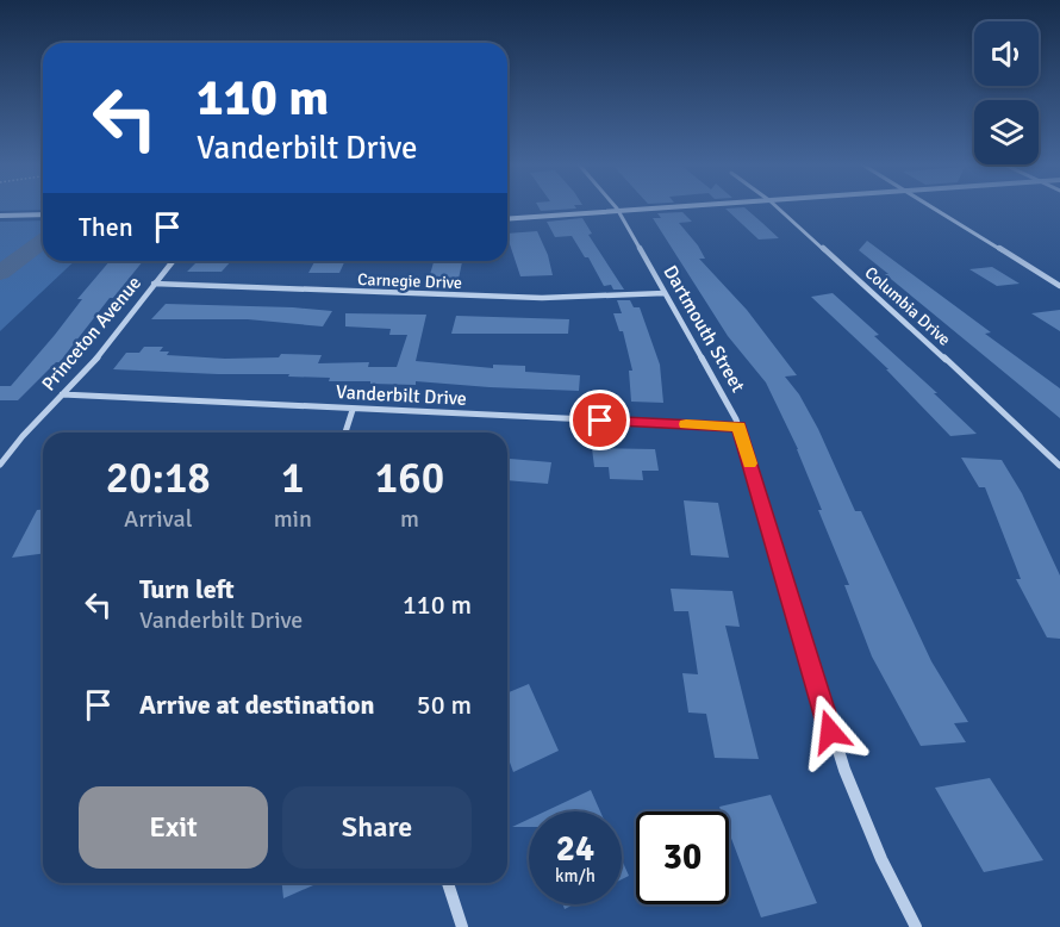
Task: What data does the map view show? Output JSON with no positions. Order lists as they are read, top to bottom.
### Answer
{
  "streets": {
    "street": [
      "Carnegie Drive",
      "Columbia Drive",
      "Dartmouth Street",
      "Princeton Avenue",
      "Vanderbilt Drive"
    ]
  },
  "crossings": [
    ["Carnegie Drive", "Dartmouth Street"],
    ["Carnegie Drive", "Princeton Avenue"],
    ["Dartmouth Street", "Vanderbilt Drive"],
    ["Princeton Avenue", "Vanderbilt Drive"]
  ],
  "page": {
    "turn": ["110 m", "Vanderbilt Drive"],
    "then": "Then",
    "eta": [
      "20:18",
      "Arrival",
      "1",
      "min",
      "160",
      "m"
    ],
    "list": [
      {
        "name": "Turn left",
        "note": "Vanderbilt Drive",
        "value": "110 m"
      },
      {
        "name": "Arrive at destination",
        "value": "50 m"
      }
    ],
    "buttons": ["Exit", "Share"],
    "speed": "24 km/h",
    "limit": "30"
  }
}
